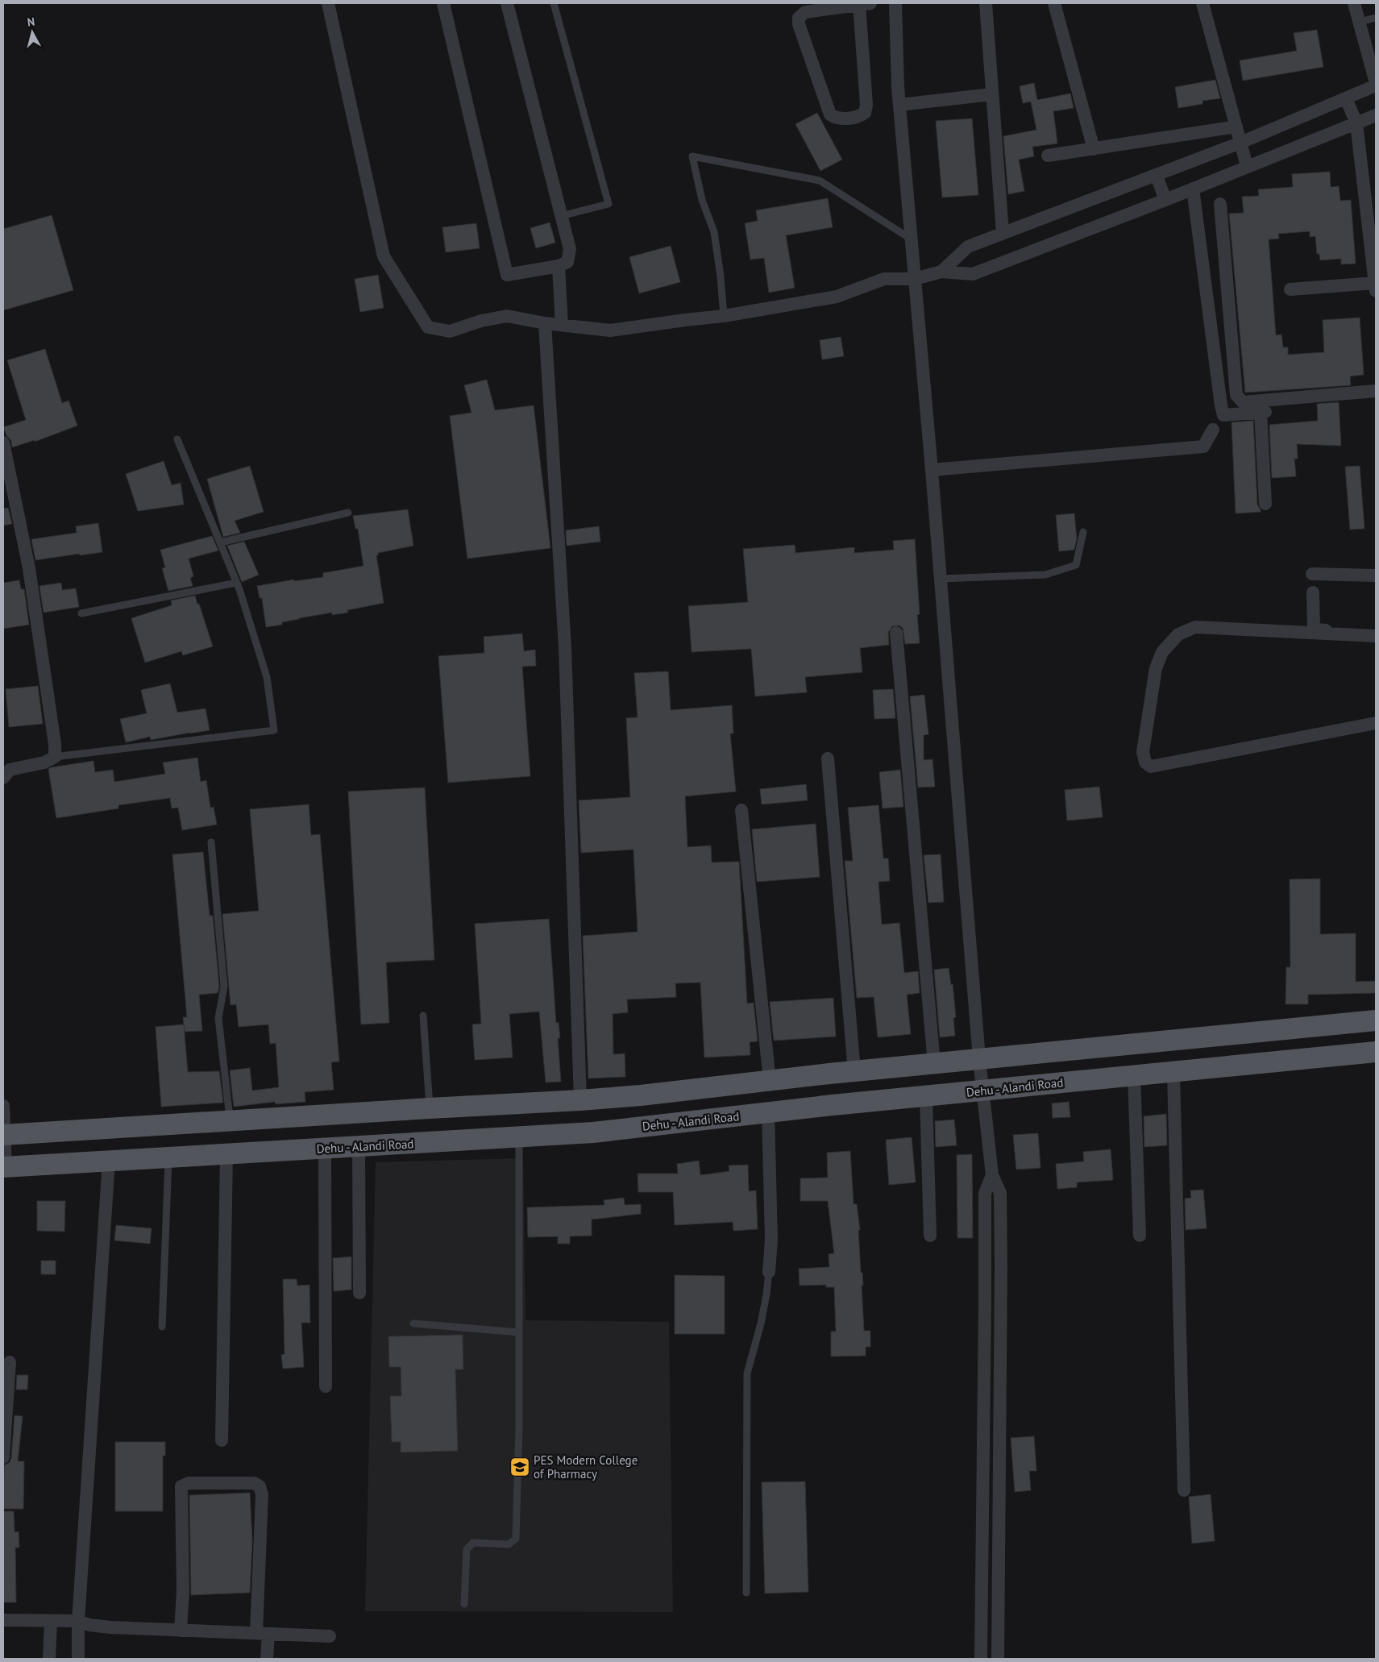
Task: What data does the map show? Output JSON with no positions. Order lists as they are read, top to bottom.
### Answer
{
  "streets": {
    "main road": ["Dehu - Alandi Road"]
  },
  "places": {
    "school or university": ["PES Modern College of Pharmacy"]
  },
  "north": "top"
}
